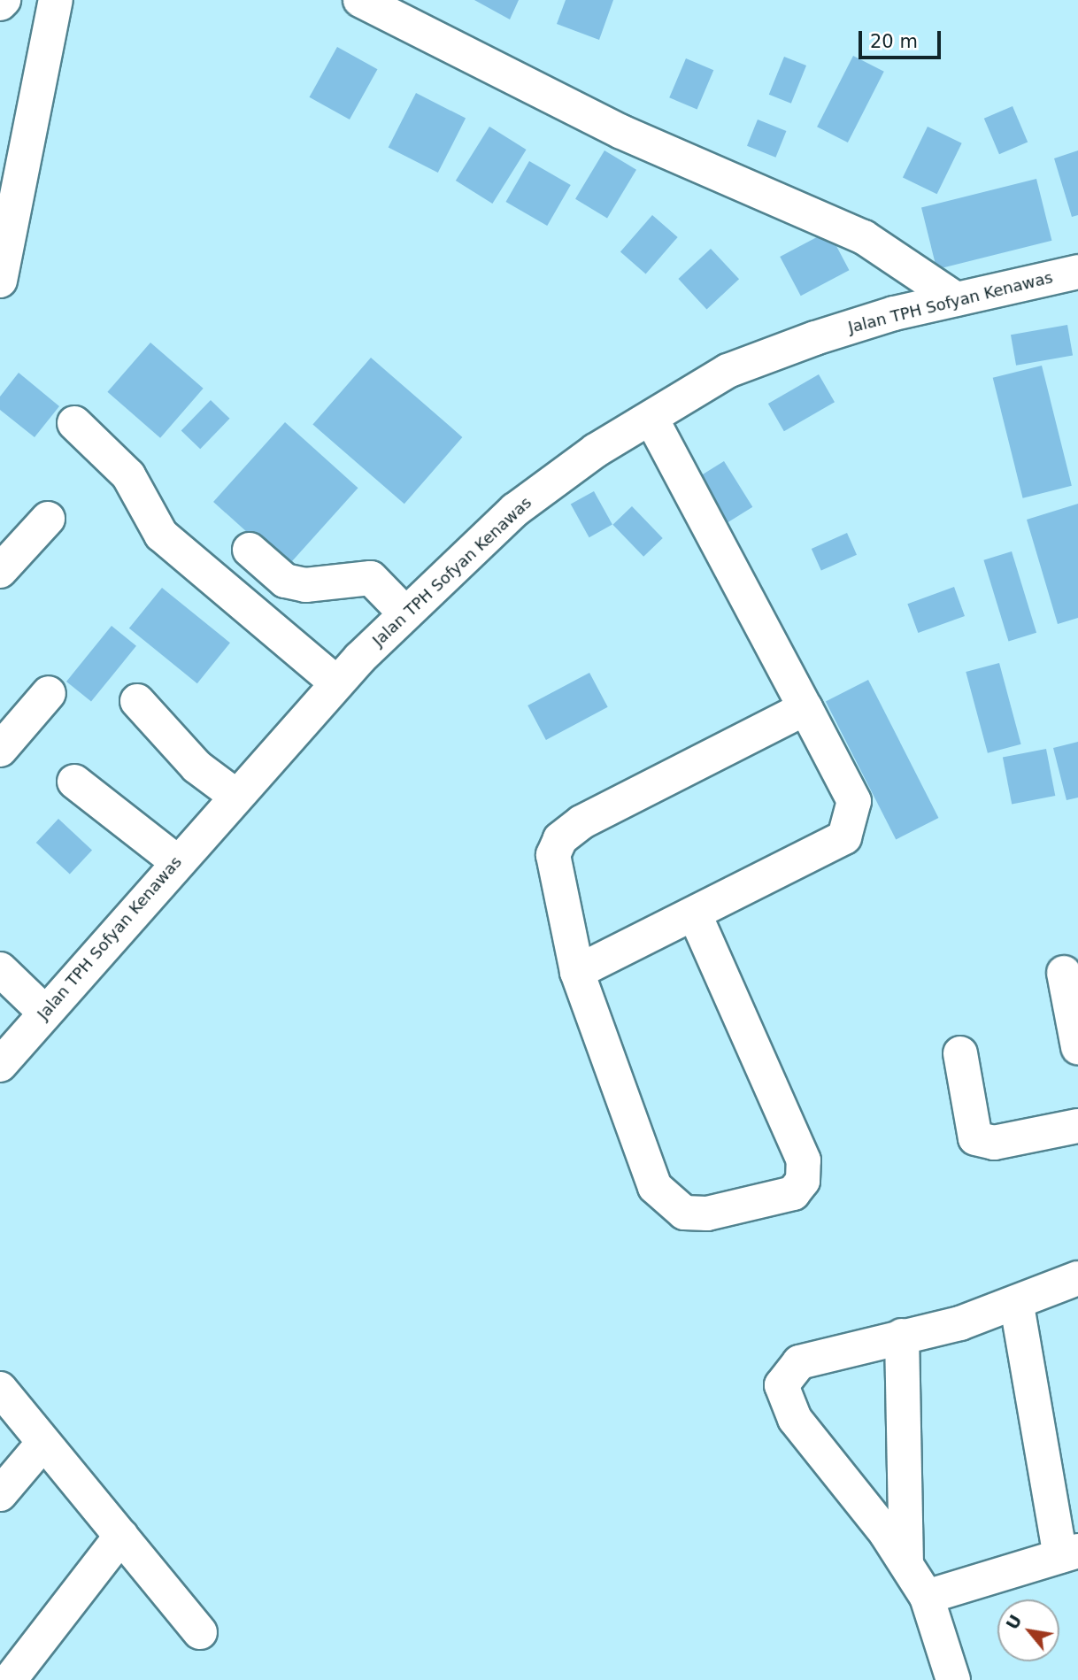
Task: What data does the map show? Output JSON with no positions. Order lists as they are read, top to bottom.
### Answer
{
  "streets": {
    "street": ["Jalan TPH Sofyan Kenawas"]
  },
  "scale_bar": "20 m",
  "north": "top left"
}
